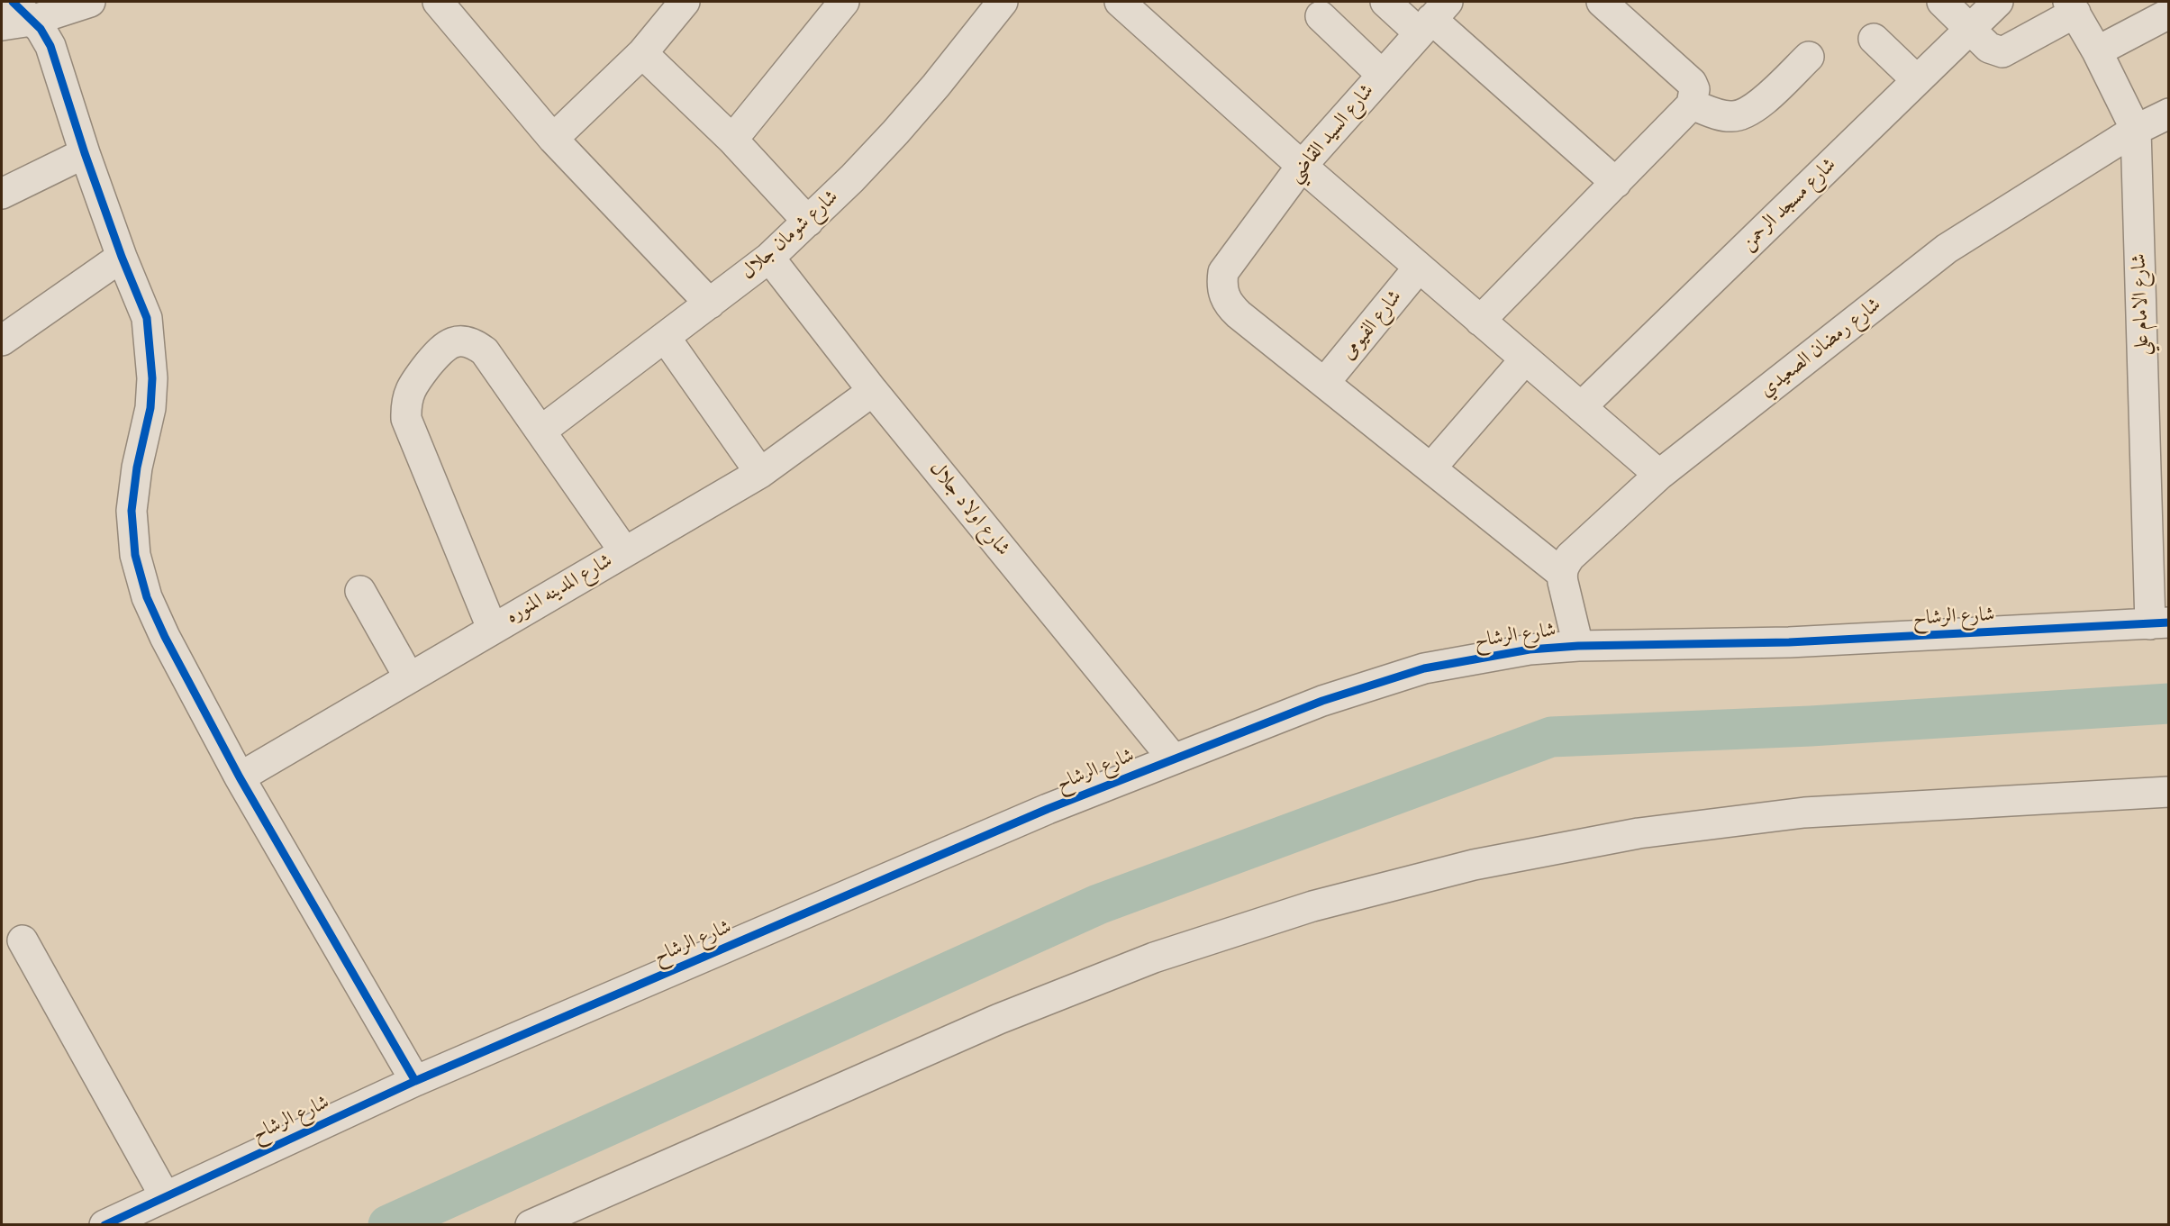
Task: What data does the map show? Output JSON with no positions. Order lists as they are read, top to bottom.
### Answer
{
  "streets": {
    "street": [
      "شارع السيد القاضي",
      "شارع مسجد الرحمن",
      "شارع شومان جلال",
      "شارع الامام علي",
      "شارع الفيومى",
      "شارع رمضان الصعيدي",
      "شارع اولاد جلال",
      "شارع المدينه المنوره",
      "شارع الرشاح"
    ]
  },
  "crossings": [
    ["شارع السيد القاضي", "شارع الفيومى"],
    ["شارع شومان جلال", "شارع اولاد جلال"],
    ["شارع الامام علي", "شارع رمضان الصعيدي"],
    ["شارع الامام علي", "شارع الرشاح"],
    ["شارع اولاد جلال", "شارع المدينه المنوره"],
    ["شارع اولاد جلال", "شارع الرشاح"]
  ]
}
